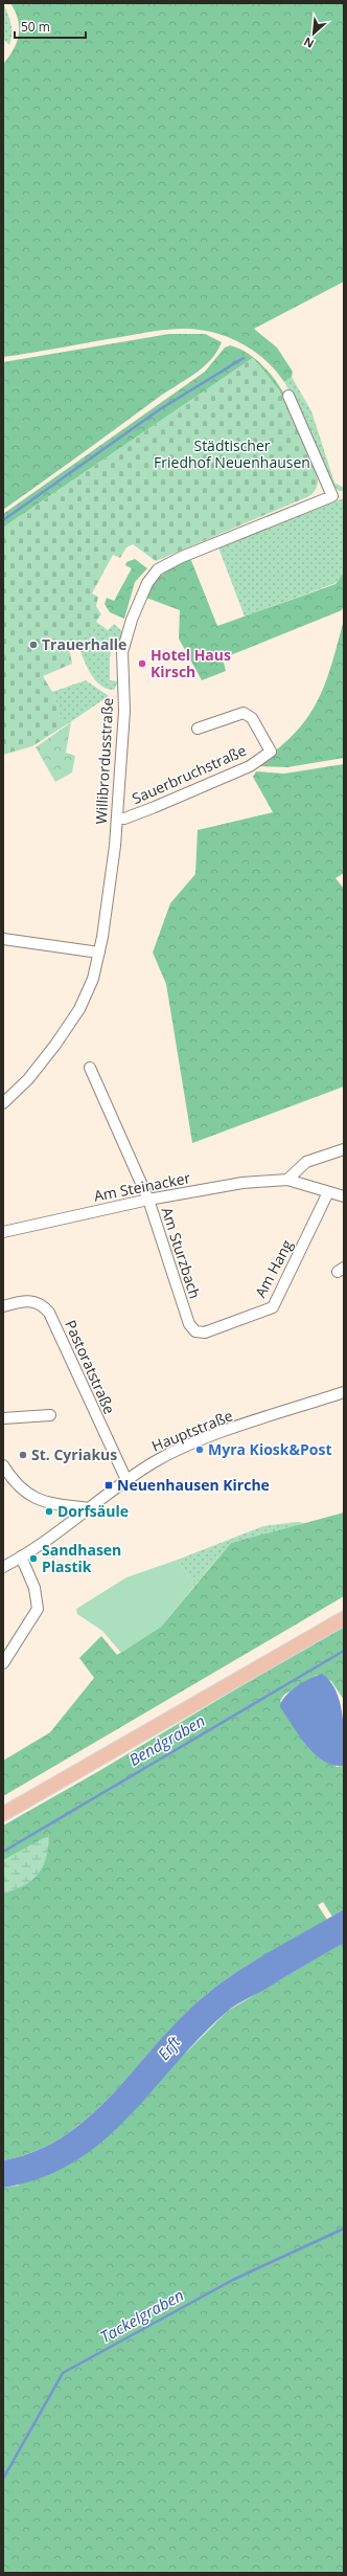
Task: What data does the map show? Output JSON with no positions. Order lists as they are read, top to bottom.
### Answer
{
  "streets": {
    "street": [
      "Willibrordusstraße",
      "Sauerbruchstraße",
      "Am Steinacker",
      "Am Sturzbach",
      "Am Hang",
      "Pastoratstraße",
      "Hauptstraße"
    ]
  },
  "crossings": [
    ["Willibrordusstraße", "Sauerbruchstraße"],
    ["Am Steinacker", "Am Sturzbach"],
    ["Am Steinacker", "Am Hang"],
    ["Am Sturzbach", "Am Hang"],
    ["Pastoratstraße", "Hauptstraße"]
  ],
  "water": ["Bendgraben", "Erft", "Tackelgraben"],
  "parks": ["Städtischer Friedhof Neuenhausen"],
  "places": {
    "other": [
      "Trauerhalle",
      "Hotel Haus Kirsch",
      "Myra Kiosk&Post",
      "St. Cyriakus",
      "Dorfsäule",
      "Sandhasen Plastik"
    ],
    "transit": ["Neuenhausen Kirche"]
  },
  "scale_bar": "50 m",
  "north": "bottom left"
}
